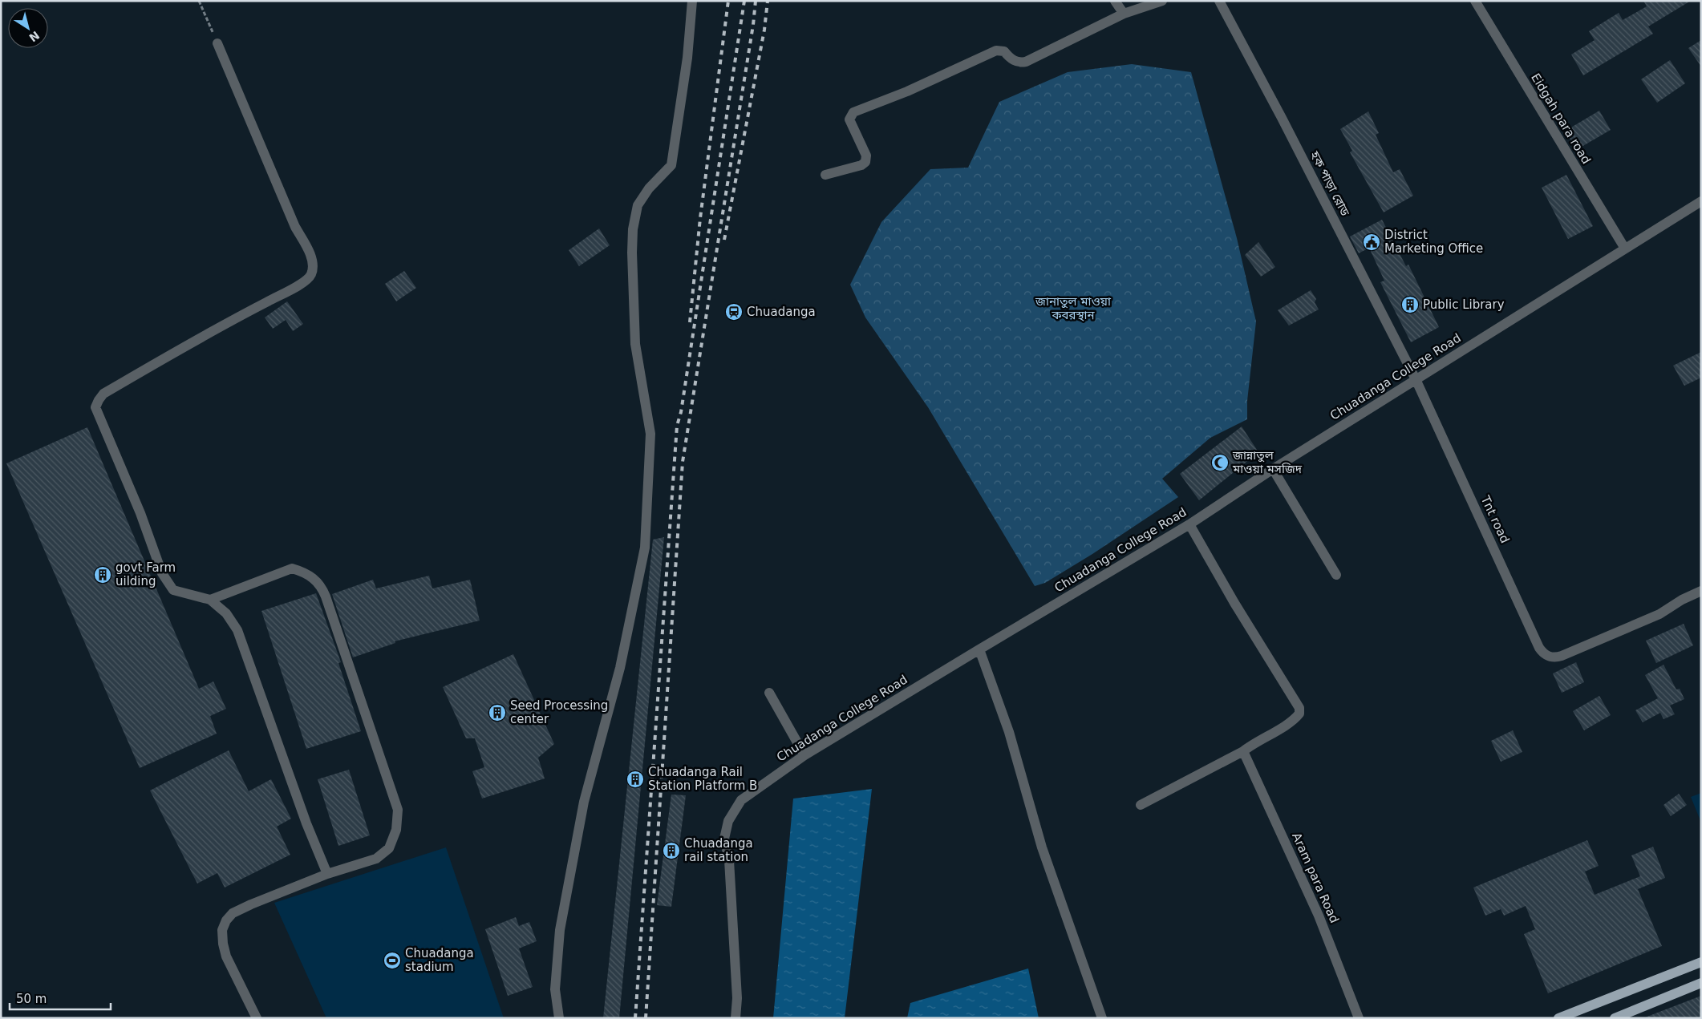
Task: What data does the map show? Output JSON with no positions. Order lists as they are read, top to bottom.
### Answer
{
  "streets": {
    "street": [
      "Eidgah para road",
      "হক পাড়া রোড",
      "Chuadanga College Road",
      "Tnt road",
      "Aram para Road"
    ]
  },
  "crossings": [
    ["Eidgah para road", "Chuadanga College Road"],
    ["হক পাড়া রোড", "Chuadanga College Road"],
    ["হক পাড়া রোড", "Tnt road"],
    ["Chuadanga College Road", "Tnt road"]
  ],
  "parks": ["জানাতুল মাওয়া কবরস্থান"],
  "places": {
    "public building": ["District Marketing Office"],
    "building": [
      "Public Library",
      "govt Farm uilding",
      "Seed Processing center",
      "Chuadanga Rail Station Platform B",
      "Chuadanga rail station"
    ],
    "station": ["Chuadanga"],
    "mosque": ["জান্নাতুল মাওয়া মসজিদ"],
    "sports": ["Chuadanga stadium"]
  },
  "scale_bar": "50 m",
  "north": "bottom right"
}
